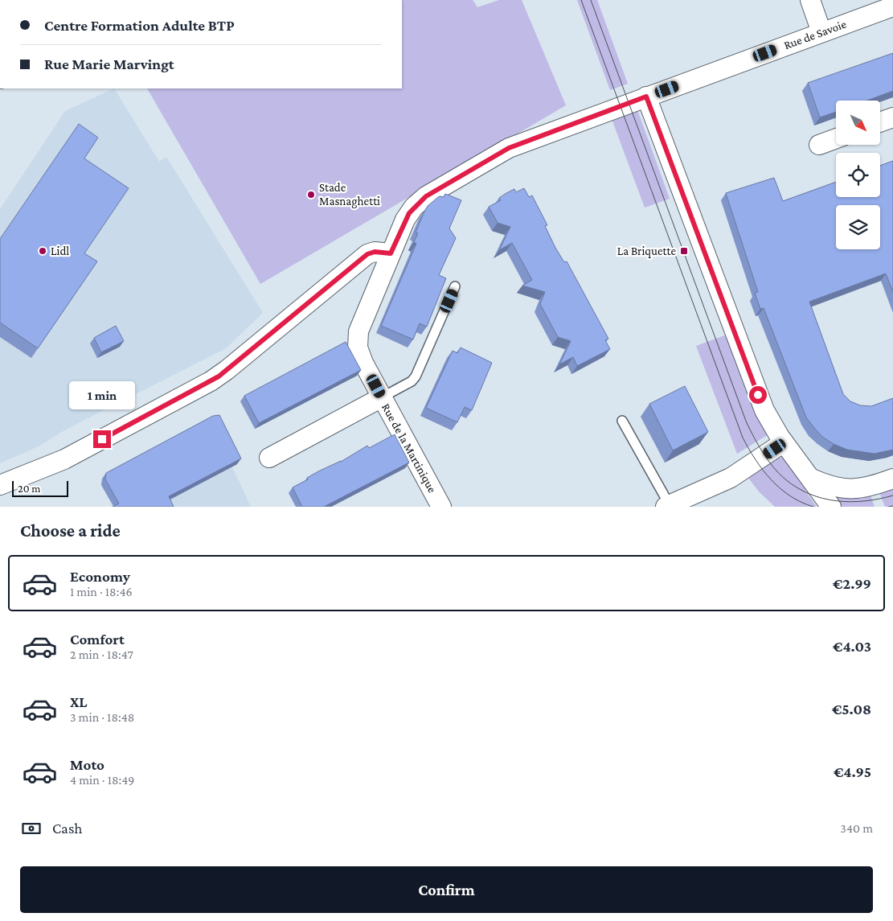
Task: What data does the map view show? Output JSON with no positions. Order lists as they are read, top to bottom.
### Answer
{
  "streets": {
    "street": ["Rue de Savoie", "Rue de la Martinique"]
  },
  "crossings": [
    ["Rue de Savoie", "Rue de la Martinique"]
  ],
  "places": {
    "other": ["Stade Masnaghetti", "Lidl"],
    "transit": ["La Briquette"]
  },
  "scale_bar": "20 m",
  "north": "bottom right",
  "page": {
    "banner": ["Centre Formation Adulte BTP", "Rue Marie Marvingt"],
    "bubble": "1 min",
    "scale": "20 m",
    "heading": "Choose a ride",
    "list": [
      {
        "name": "Economy",
        "note": "1 min · 18:46",
        "value": "€2.99"
      },
      {
        "name": "Comfort",
        "note": "2 min · 18:47",
        "value": "€4.03"
      },
      {
        "name": "XL",
        "note": "3 min · 18:48",
        "value": "€5.08"
      },
      {
        "name": "Moto",
        "note": "4 min · 18:49",
        "value": "€4.95"
      }
    ],
    "pay": ["Cash", "340 m"],
    "buttons": "Confirm"
  }
}
